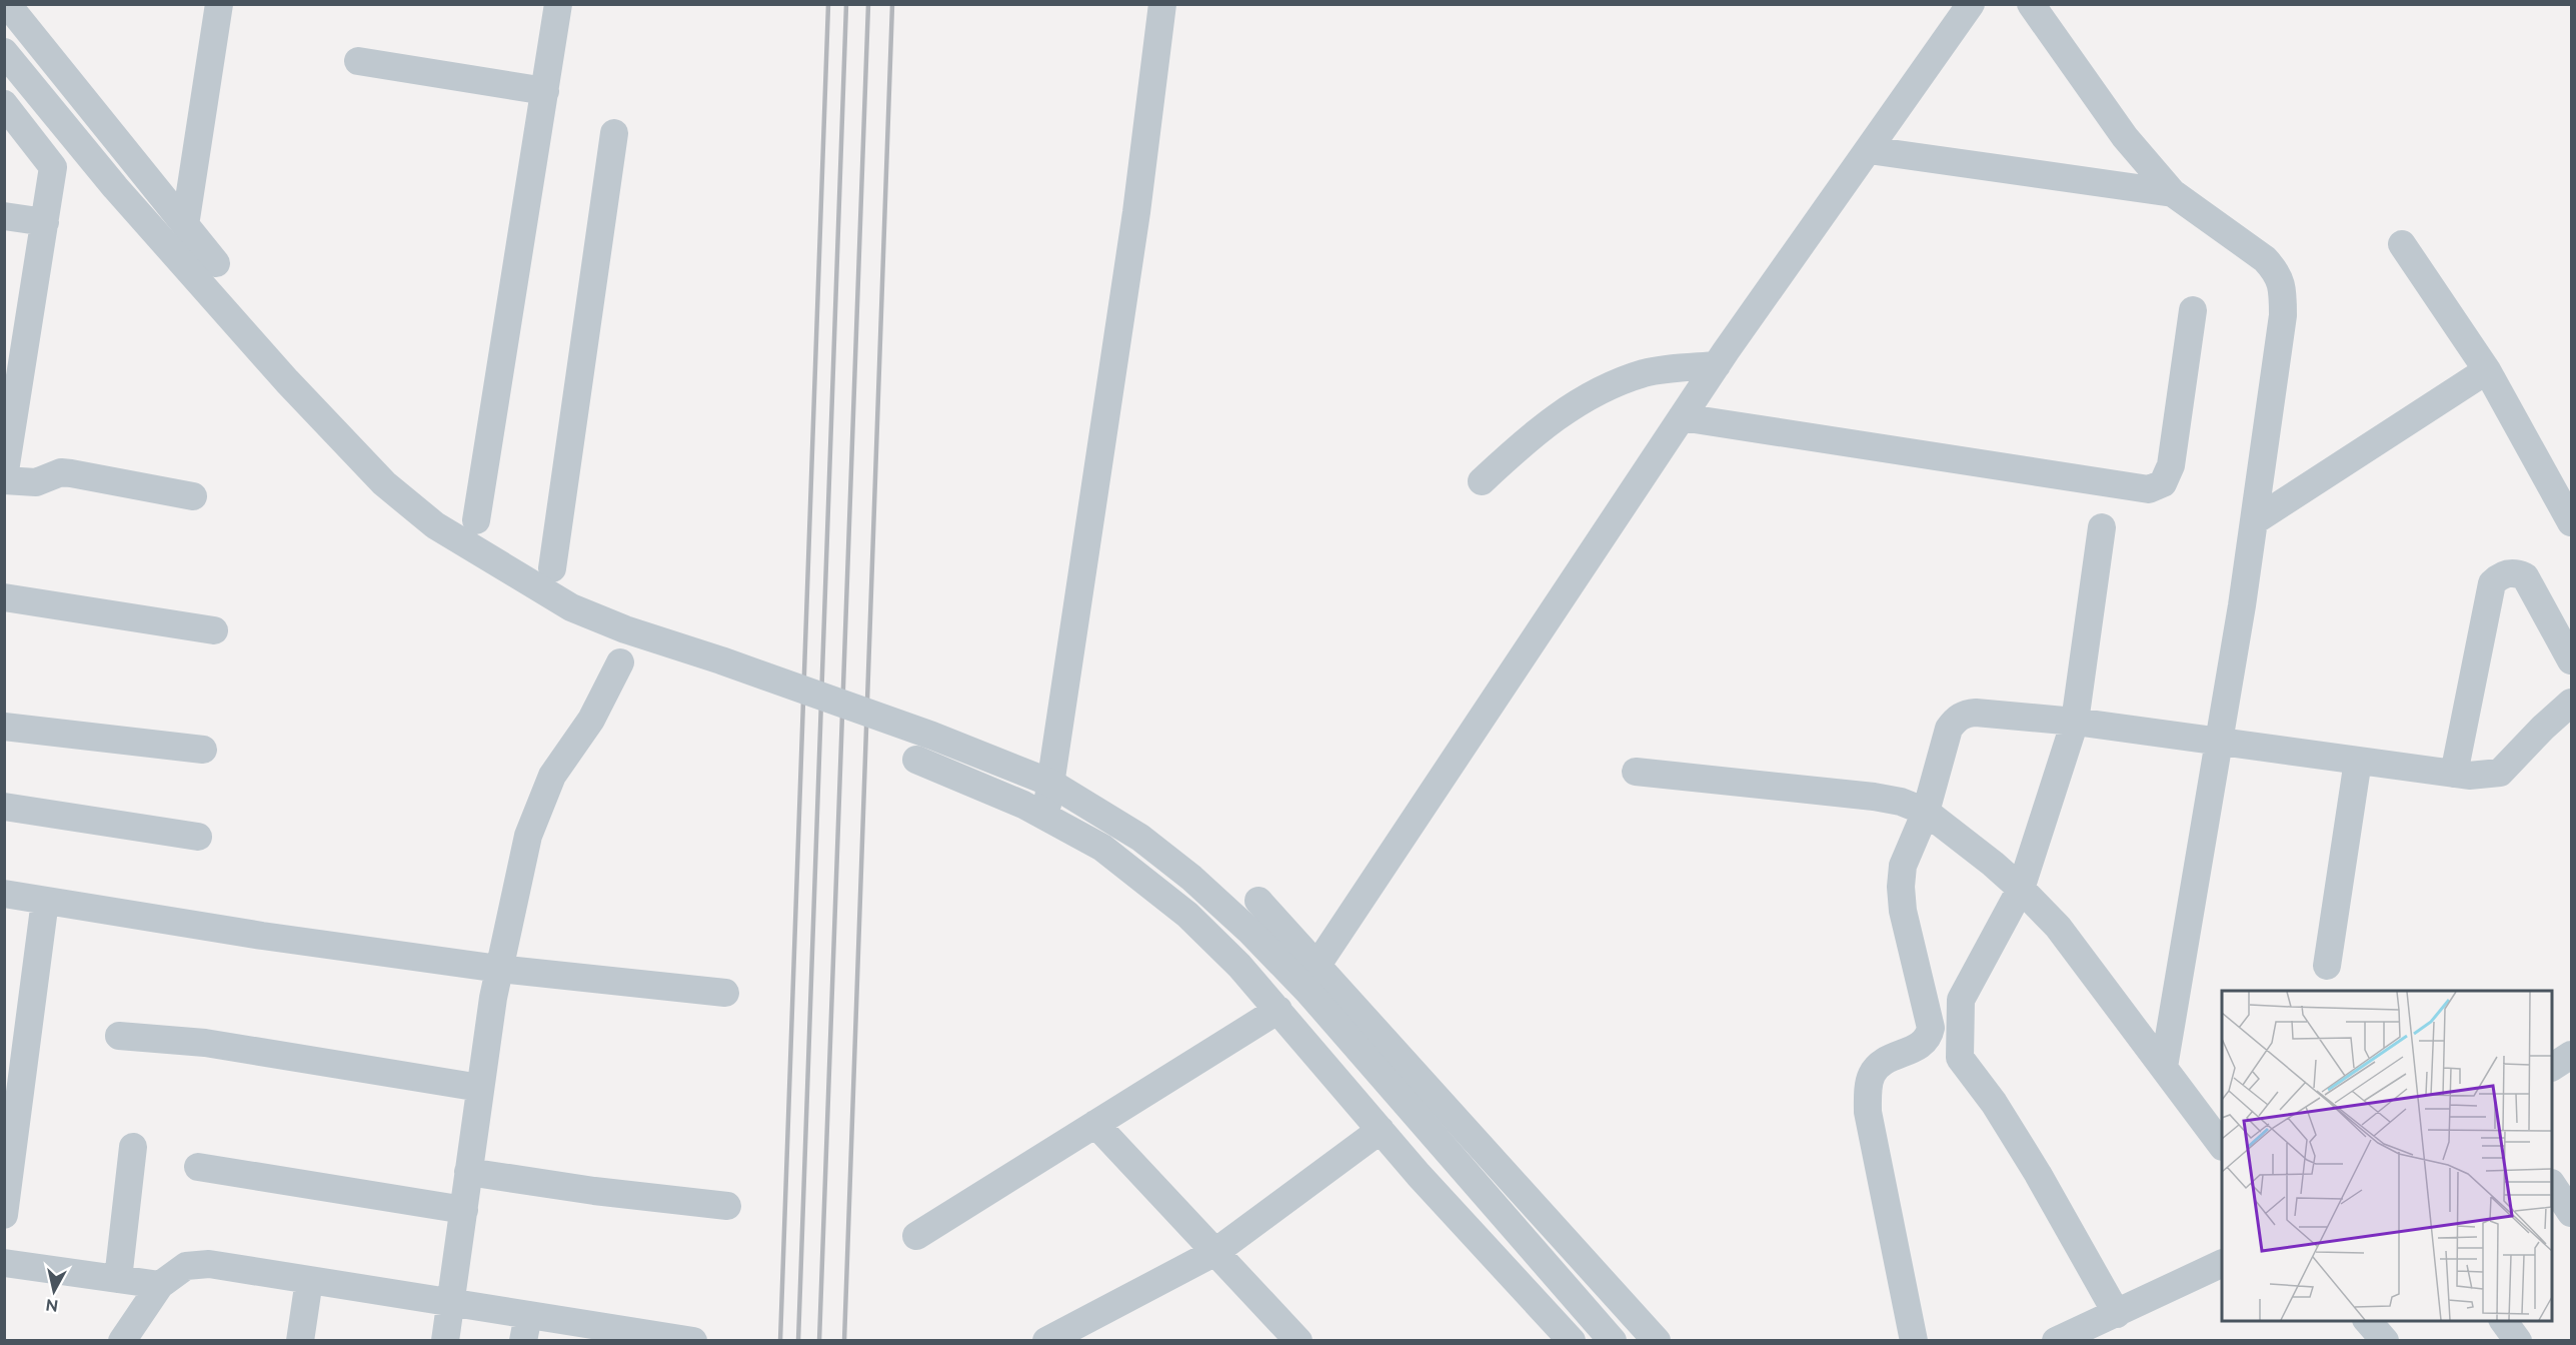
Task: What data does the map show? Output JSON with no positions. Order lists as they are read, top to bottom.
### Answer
{
  "north": "bottom"
}
